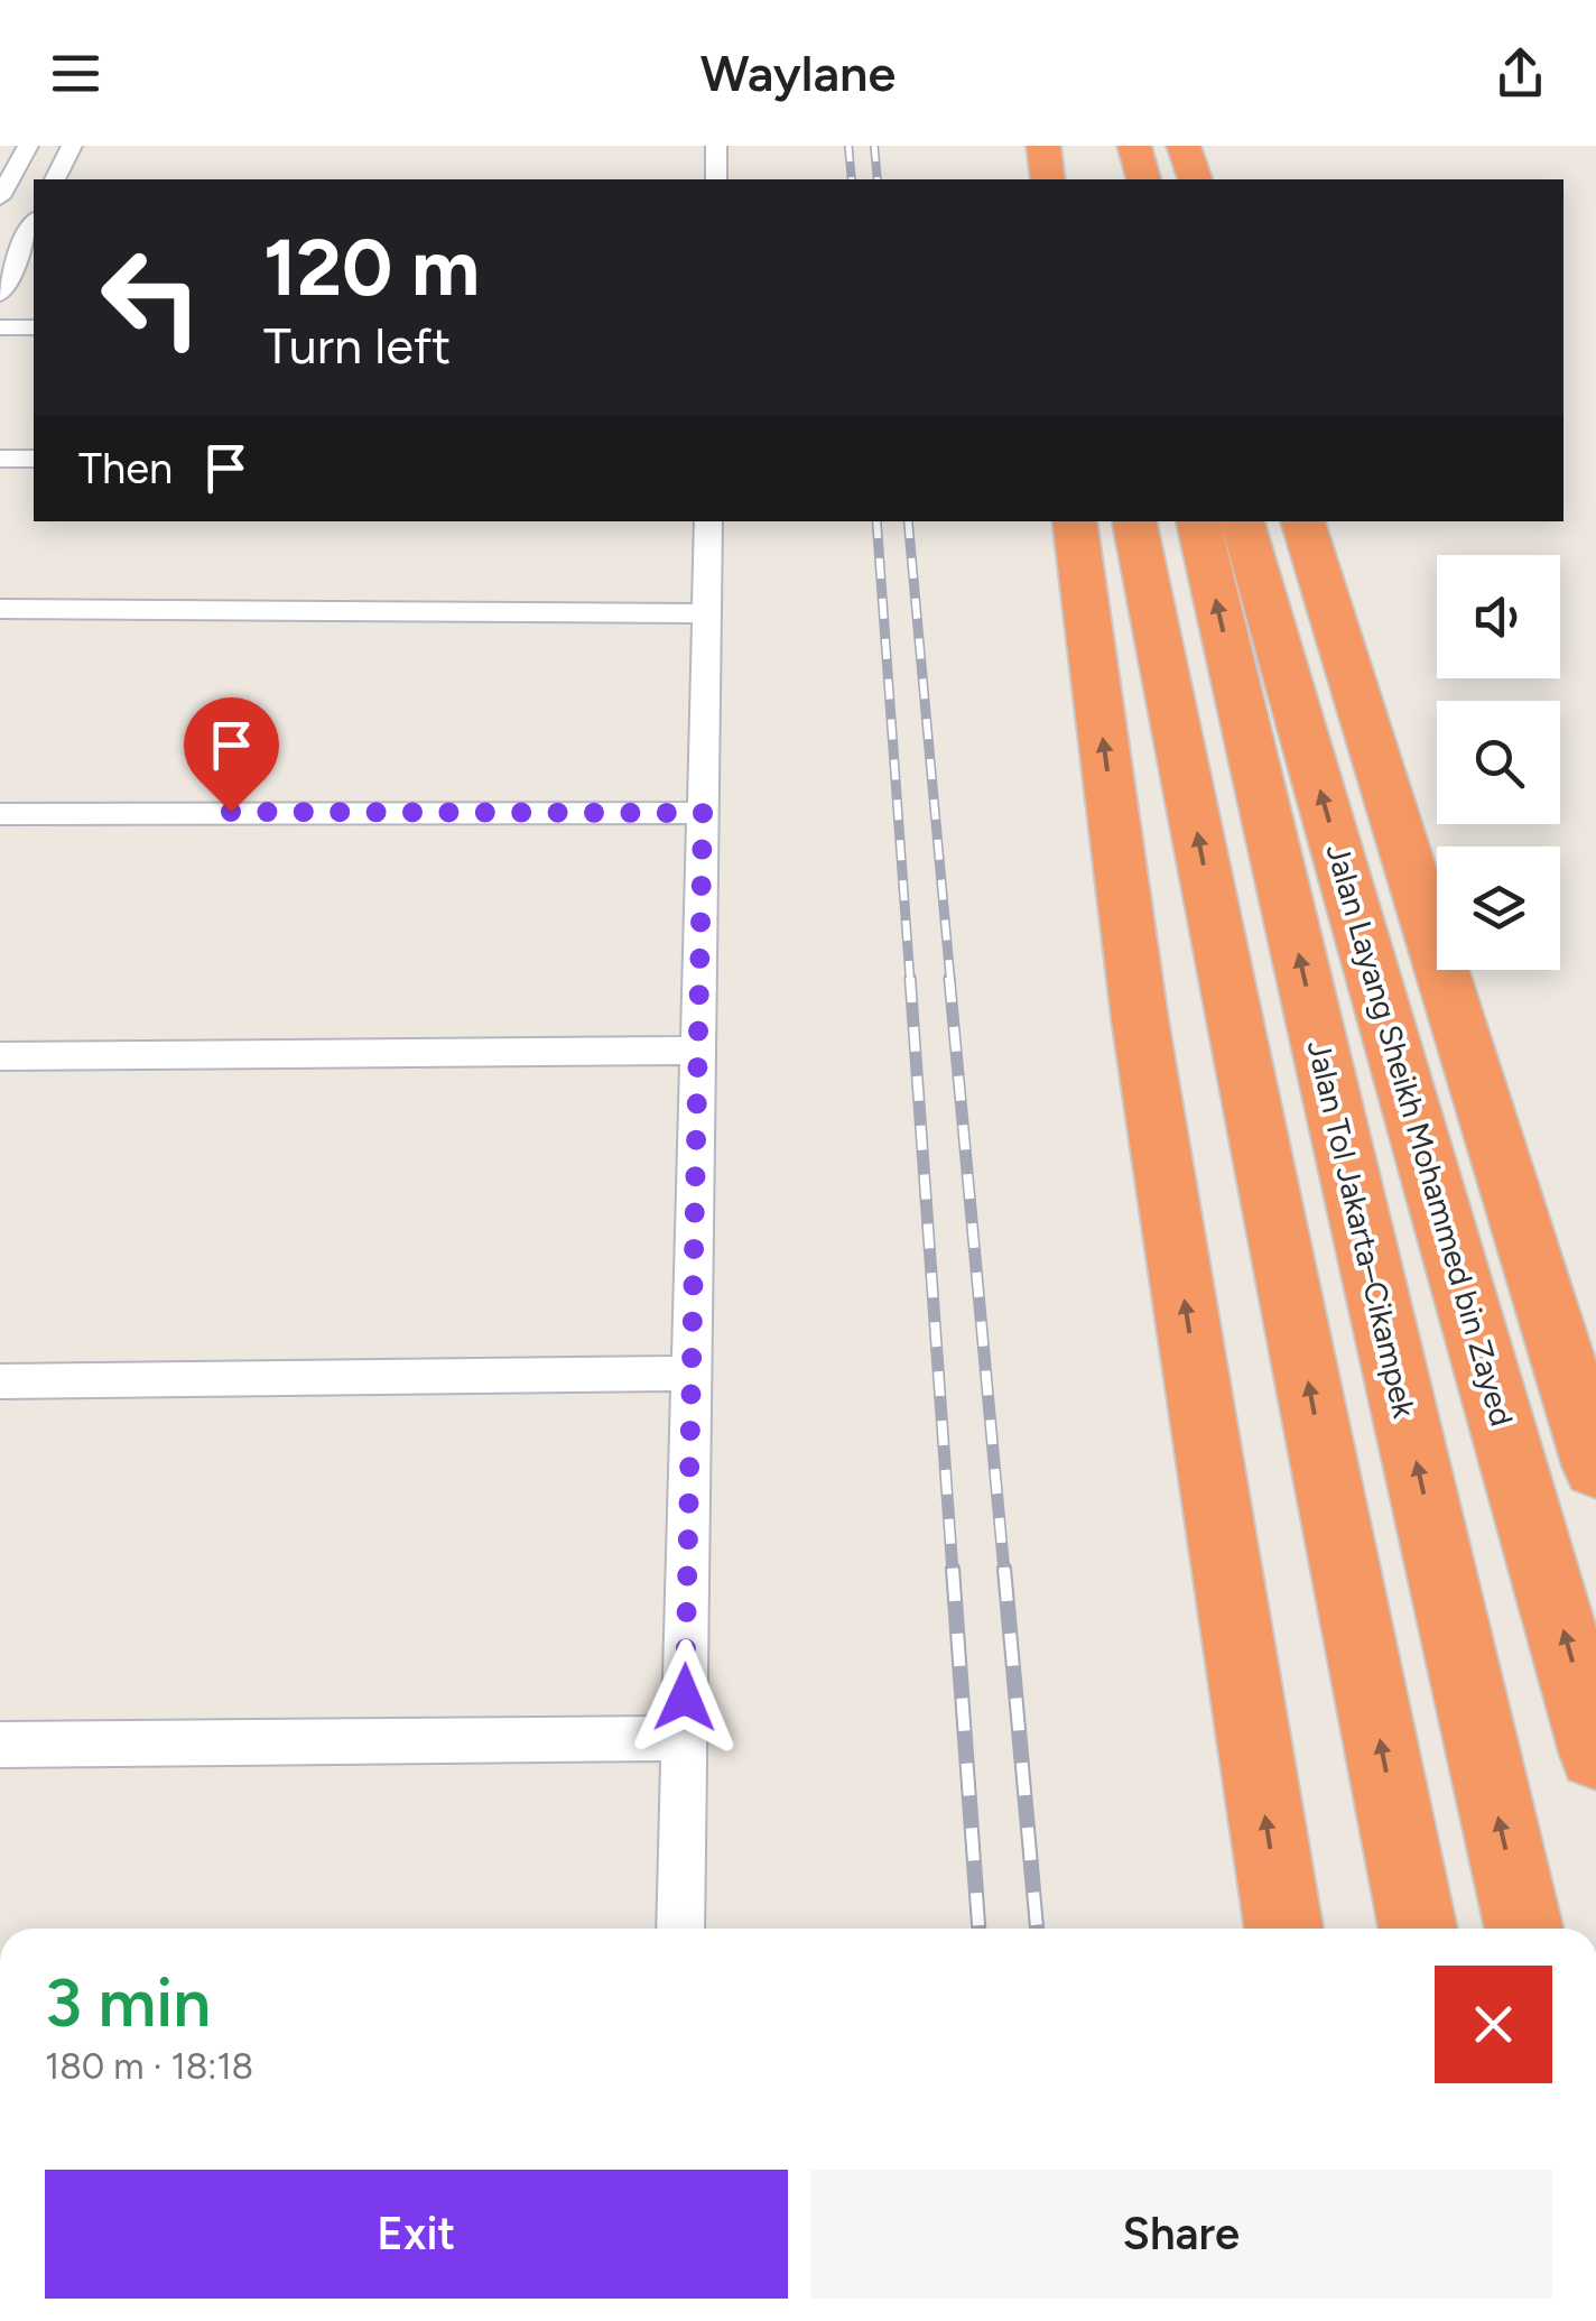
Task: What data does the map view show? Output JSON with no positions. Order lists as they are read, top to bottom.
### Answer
{
  "streets": {
    "highway": ["Jalan Layang Sheikh Mohammed bin Zayed", "Jalan Tol Jakarta–Cikampek"]
  },
  "page": {
    "header": "Waylane",
    "turn": ["120 m", "Turn left"],
    "then": "Then",
    "heading": ["3 min", "180 m · 18:18"],
    "buttons": ["Exit", "Share"]
  }
}
